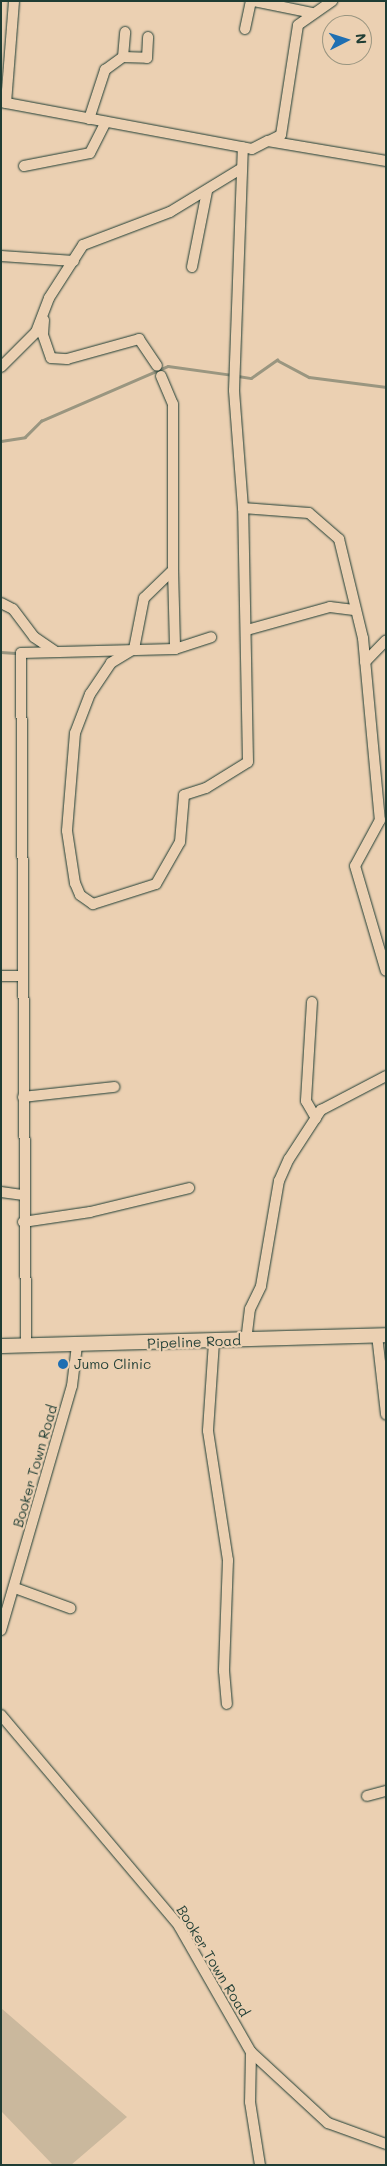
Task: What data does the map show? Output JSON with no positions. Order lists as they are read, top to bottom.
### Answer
{
  "streets": {
    "street": ["Pipeline Road", "Booker Town Road"]
  },
  "crossings": [
    ["Pipeline Road", "Booker Town Road"]
  ],
  "places": ["Jumo Clinic"],
  "north": "right"
}
